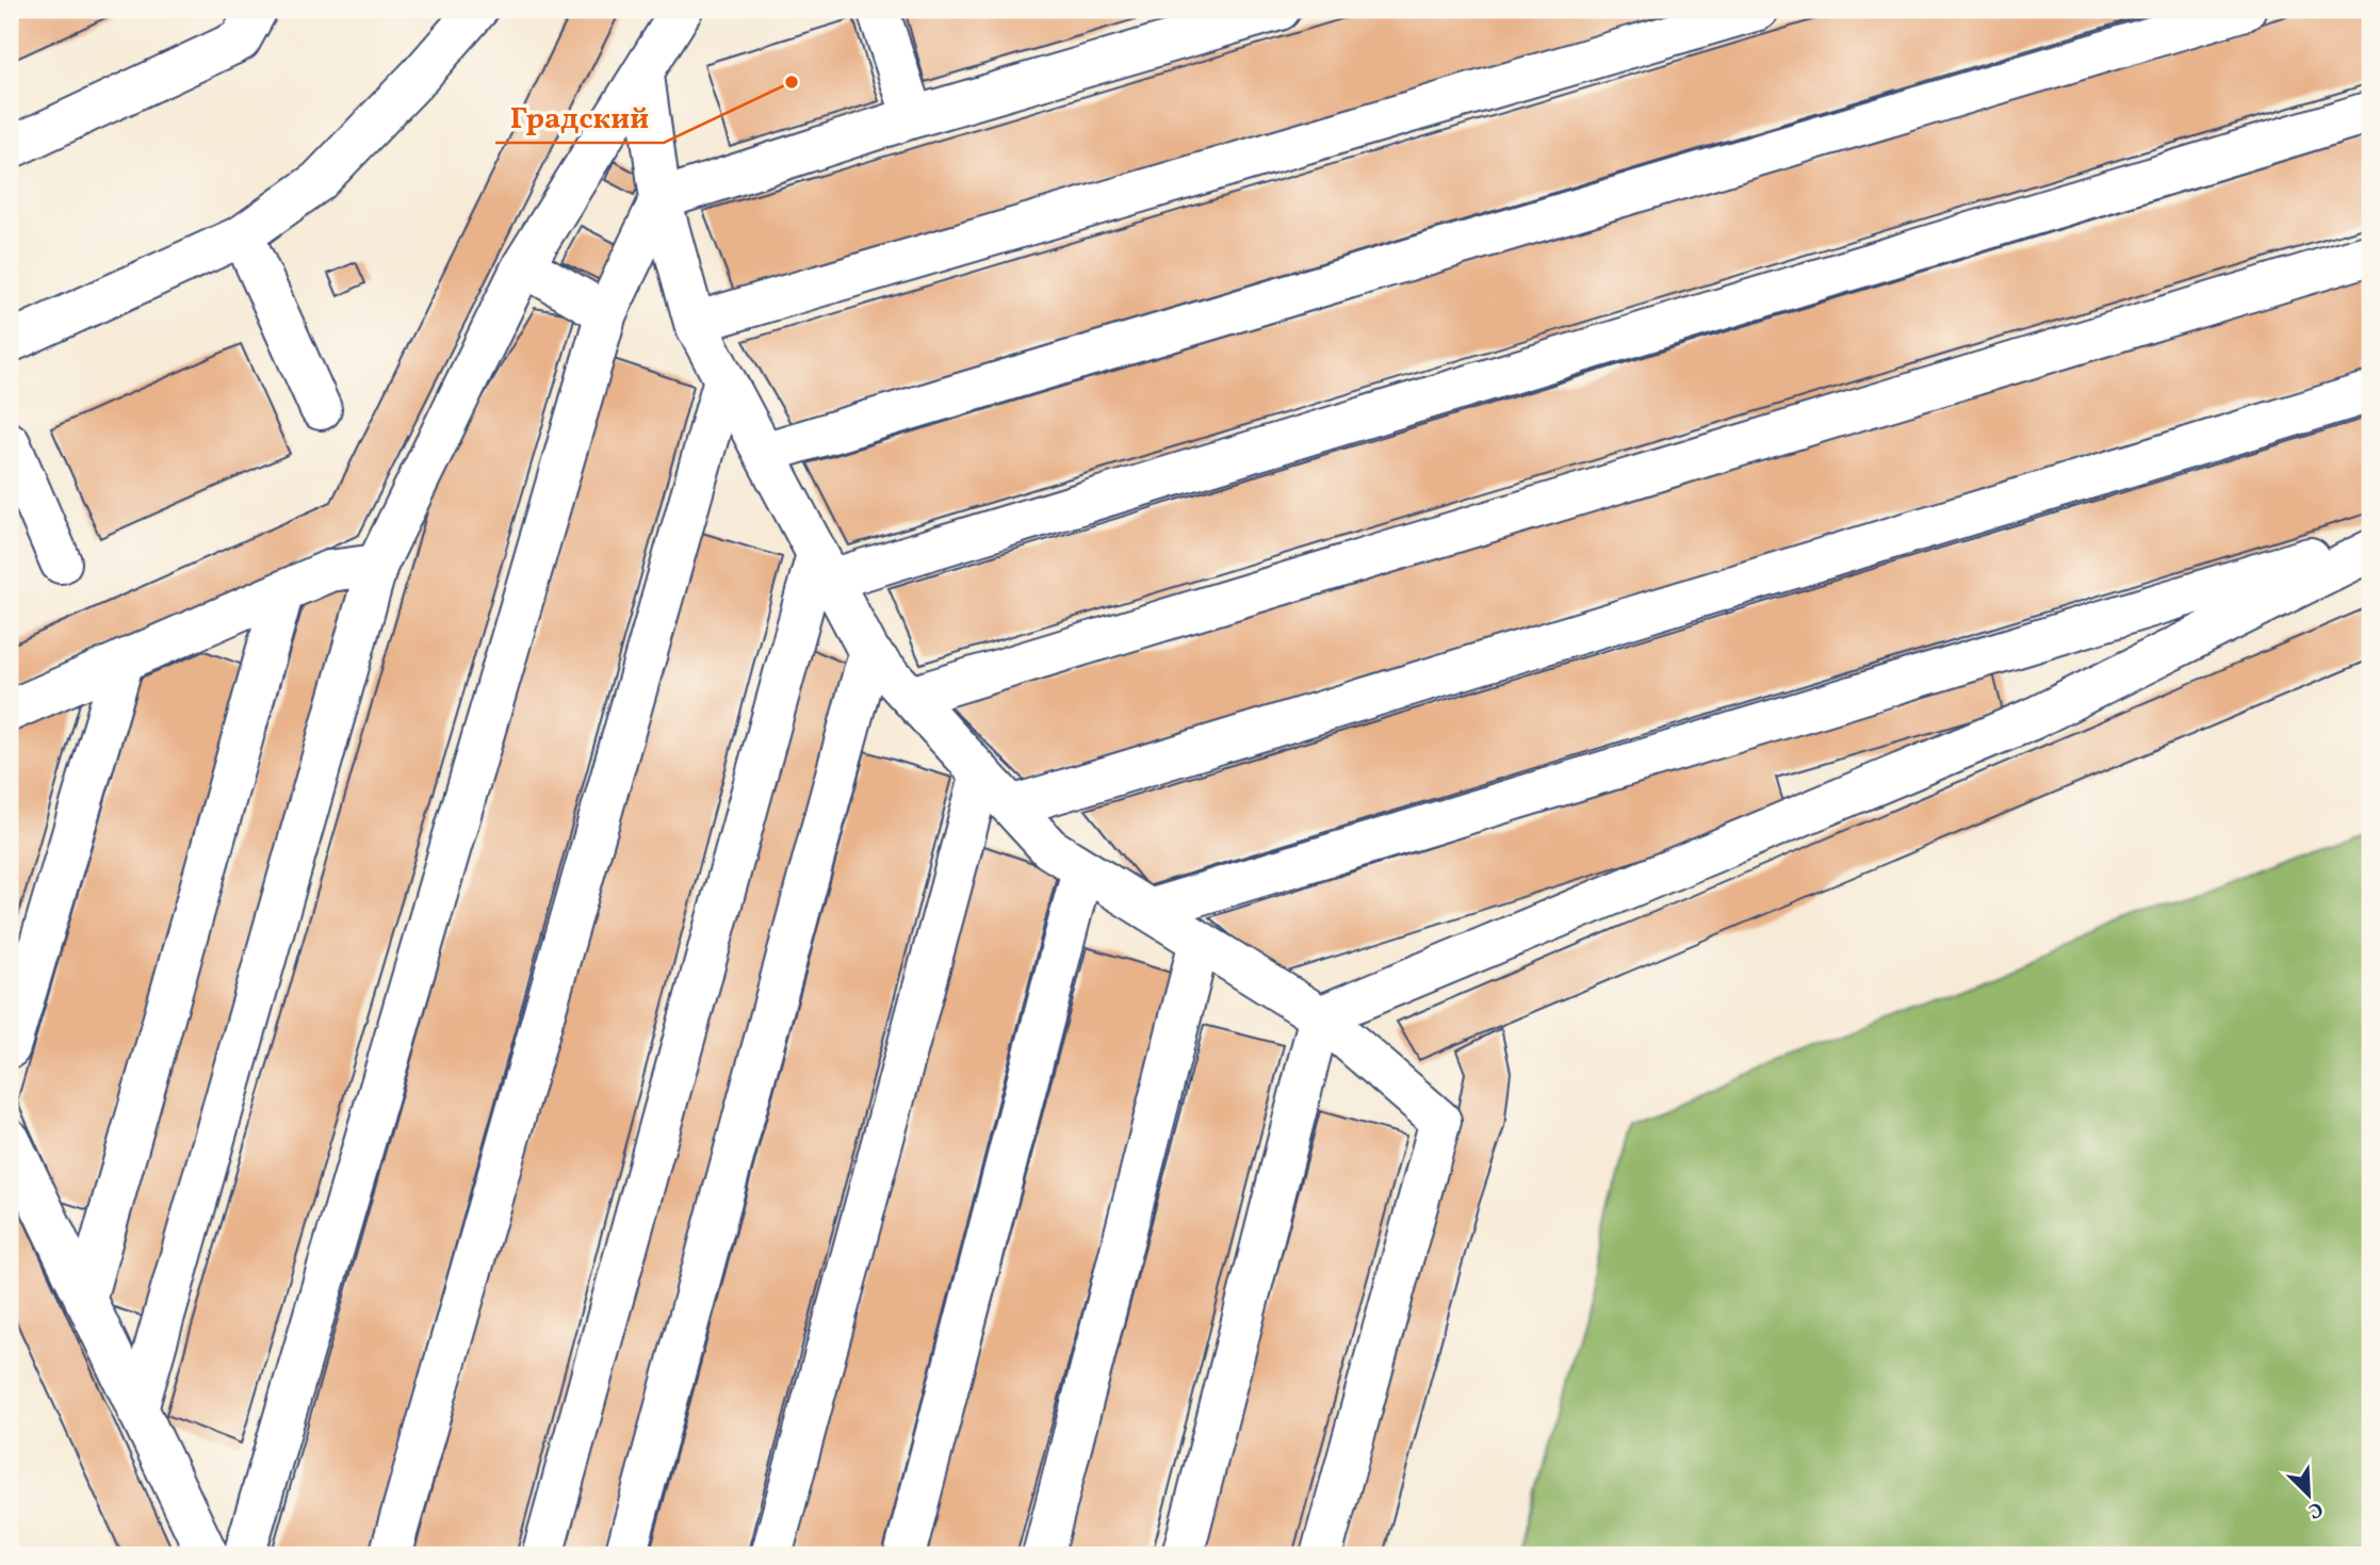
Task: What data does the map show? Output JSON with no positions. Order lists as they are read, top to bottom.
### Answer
{
  "places": ["Градский"],
  "north": "bottom right"
}
